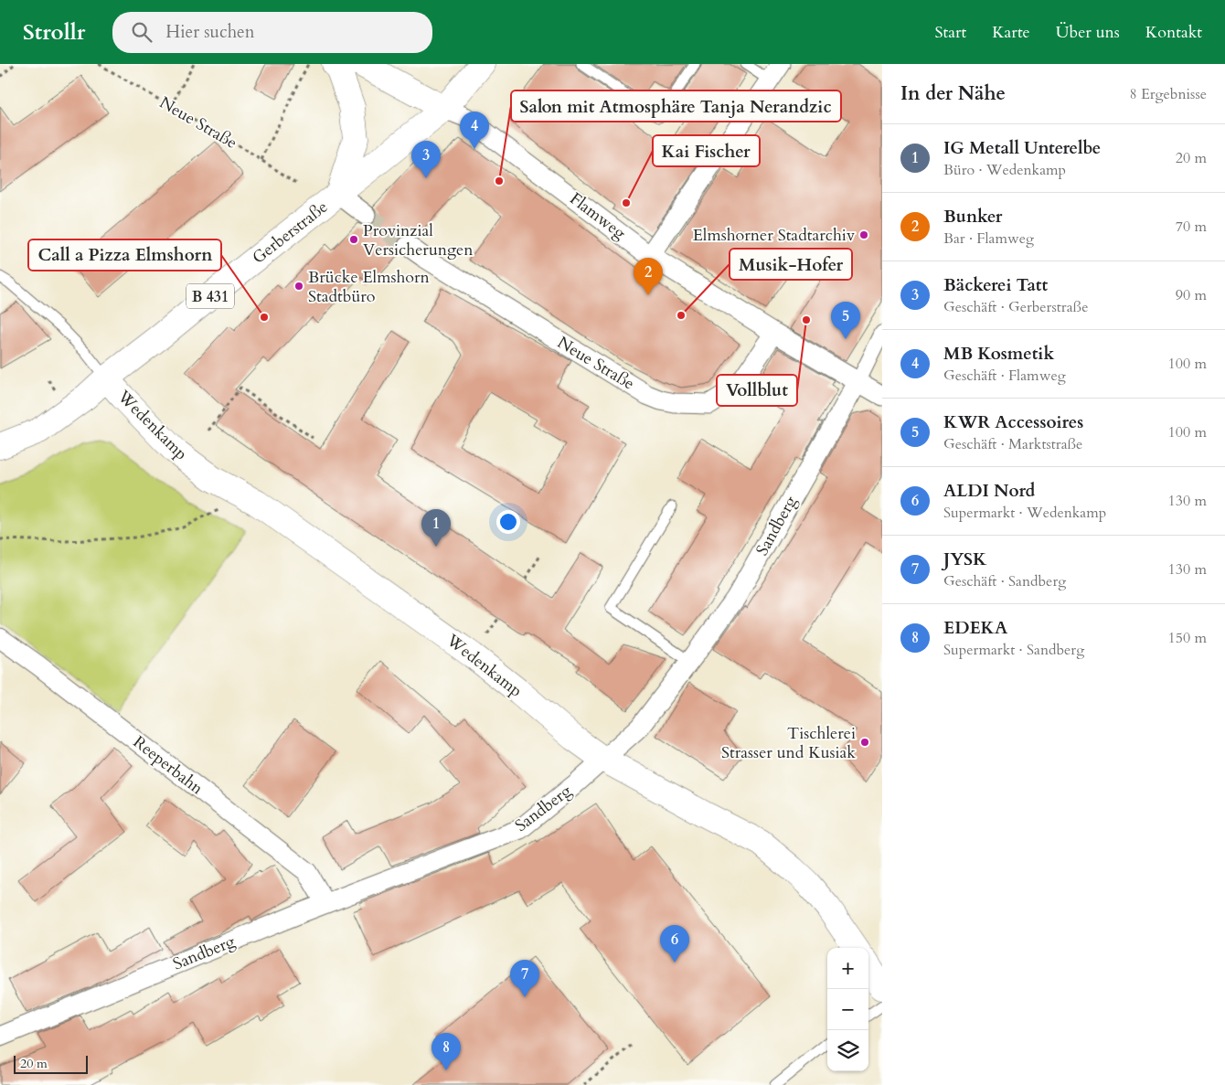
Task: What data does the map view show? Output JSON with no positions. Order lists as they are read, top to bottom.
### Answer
{
  "streets": {
    "main road": [
      "Flamweg",
      "Gerberstraße",
      "B 431",
      "Wedenkamp"
    ],
    "street": ["Neue Straße", "Sandberg", "Reeperbahn"]
  },
  "crossings": [
    ["Neue Straße", "Flamweg"],
    ["Flamweg", "Gerberstraße"],
    ["Flamweg", "B 431"],
    ["Flamweg", "Sandberg"],
    ["Gerberstraße", "B 431"],
    ["Gerberstraße", "Wedenkamp"],
    ["Wedenkamp", "Sandberg"],
    ["Sandberg", "Reeperbahn"]
  ],
  "places": [
    "Salon mit Atmosphäre Tanja Nerandzic",
    "Kai Fischer",
    "Elmshorner Stadtarchiv",
    "Provinzial Versicherungen",
    "Brücke Elmshorn Stadtbüro",
    "Musik-Hofer",
    "Call a Pizza Elmshorn",
    "Vollblut",
    "Tischlerei Strasser und Kusiak"
  ],
  "scale_bar": "20 m",
  "page": {
    "header": "Strollr",
    "search": "Hier suchen",
    "nav": [
      "Start",
      "Karte",
      "Über uns",
      "Kontakt"
    ],
    "heading": ["In der Nähe", "8 Ergebnisse"],
    "pins": [
      "4",
      "3",
      "2",
      "5",
      "1",
      "6",
      "7",
      "8"
    ],
    "list": [
      {
        "mark": "1",
        "name": "IG Metall Unterelbe",
        "note": "Büro · Wedenkamp",
        "value": "20 m"
      },
      {
        "mark": "2",
        "name": "Bunker",
        "note": "Bar · Flamweg",
        "value": "70 m"
      },
      {
        "mark": "3",
        "name": "Bäckerei Tatt",
        "note": "Geschäft · Gerberstraße",
        "value": "90 m"
      },
      {
        "mark": "4",
        "name": "MB Kosmetik",
        "note": "Geschäft · Flamweg",
        "value": "100 m"
      },
      {
        "mark": "5",
        "name": "KWR Accessoires",
        "note": "Geschäft · Marktstraße",
        "value": "100 m"
      },
      {
        "mark": "6",
        "name": "ALDI Nord",
        "note": "Supermarkt · Wedenkamp",
        "value": "130 m"
      },
      {
        "mark": "7",
        "name": "JYSK",
        "note": "Geschäft · Sandberg",
        "value": "130 m"
      },
      {
        "mark": "8",
        "name": "EDEKA",
        "note": "Supermarkt · Sandberg",
        "value": "150 m"
      }
    ],
    "map_buttons": ["+", "−"],
    "scale": "20 m"
  }
}
